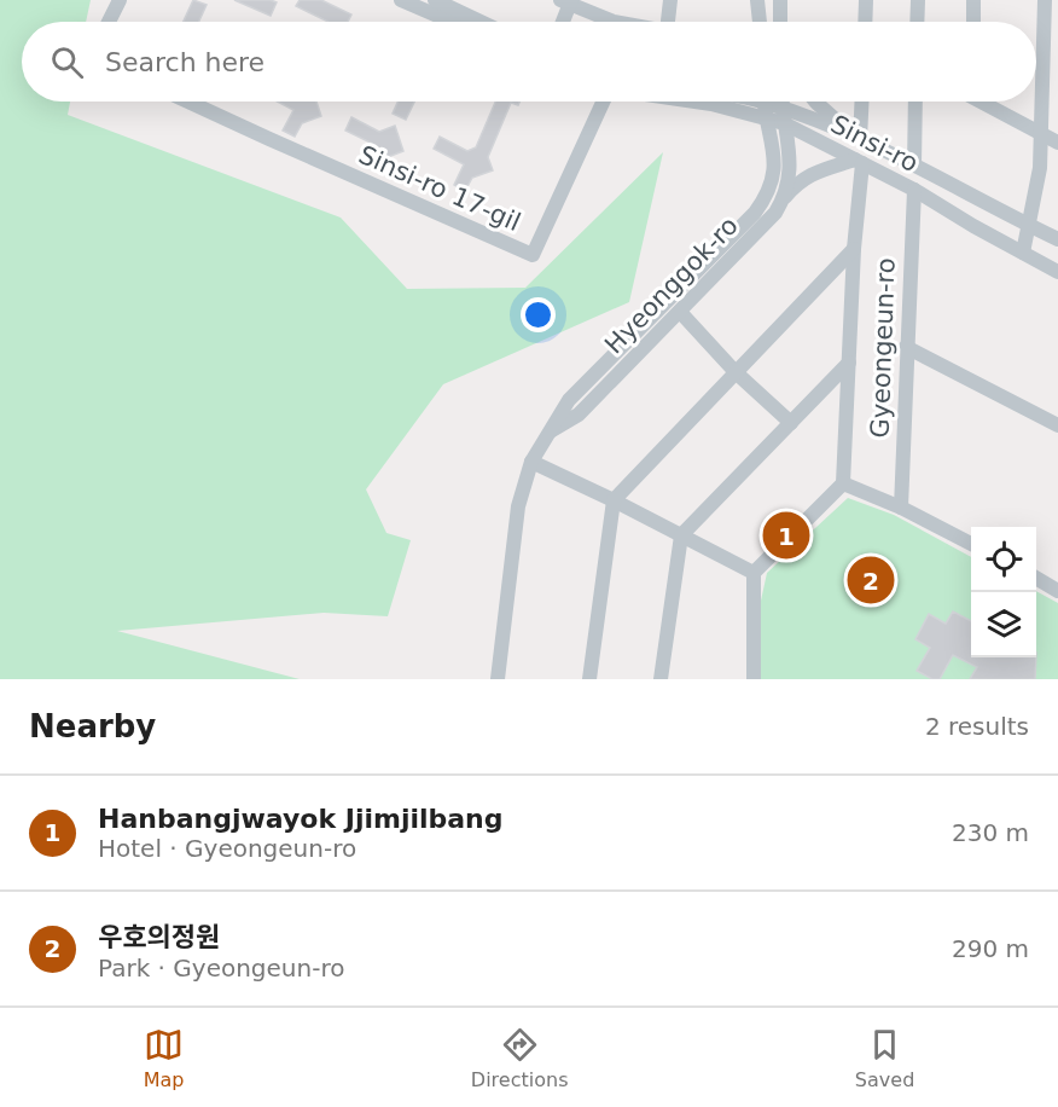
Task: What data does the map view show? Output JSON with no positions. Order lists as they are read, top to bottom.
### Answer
{
  "streets": {
    "street": [
      "Sinsi-ro",
      "Sinsi-ro 17-gil",
      "Hyeonggok-ro",
      "Gyeongeun-ro"
    ]
  },
  "crossings": [
    ["Sinsi-ro", "Gyeongeun-ro"]
  ],
  "page": {
    "search": "Search here",
    "pins": ["1", "2"],
    "heading": ["Nearby", "2 results"],
    "list": [
      {
        "mark": "1",
        "name": "Hanbangjwayok Jjimjilbang",
        "note": "Hotel · Gyeongeun-ro",
        "value": "230 m"
      },
      {
        "mark": "2",
        "name": "우호의정원",
        "note": "Park · Gyeongeun-ro",
        "value": "290 m"
      }
    ],
    "nav": ["Map", "Directions", "Saved"]
  }
}
